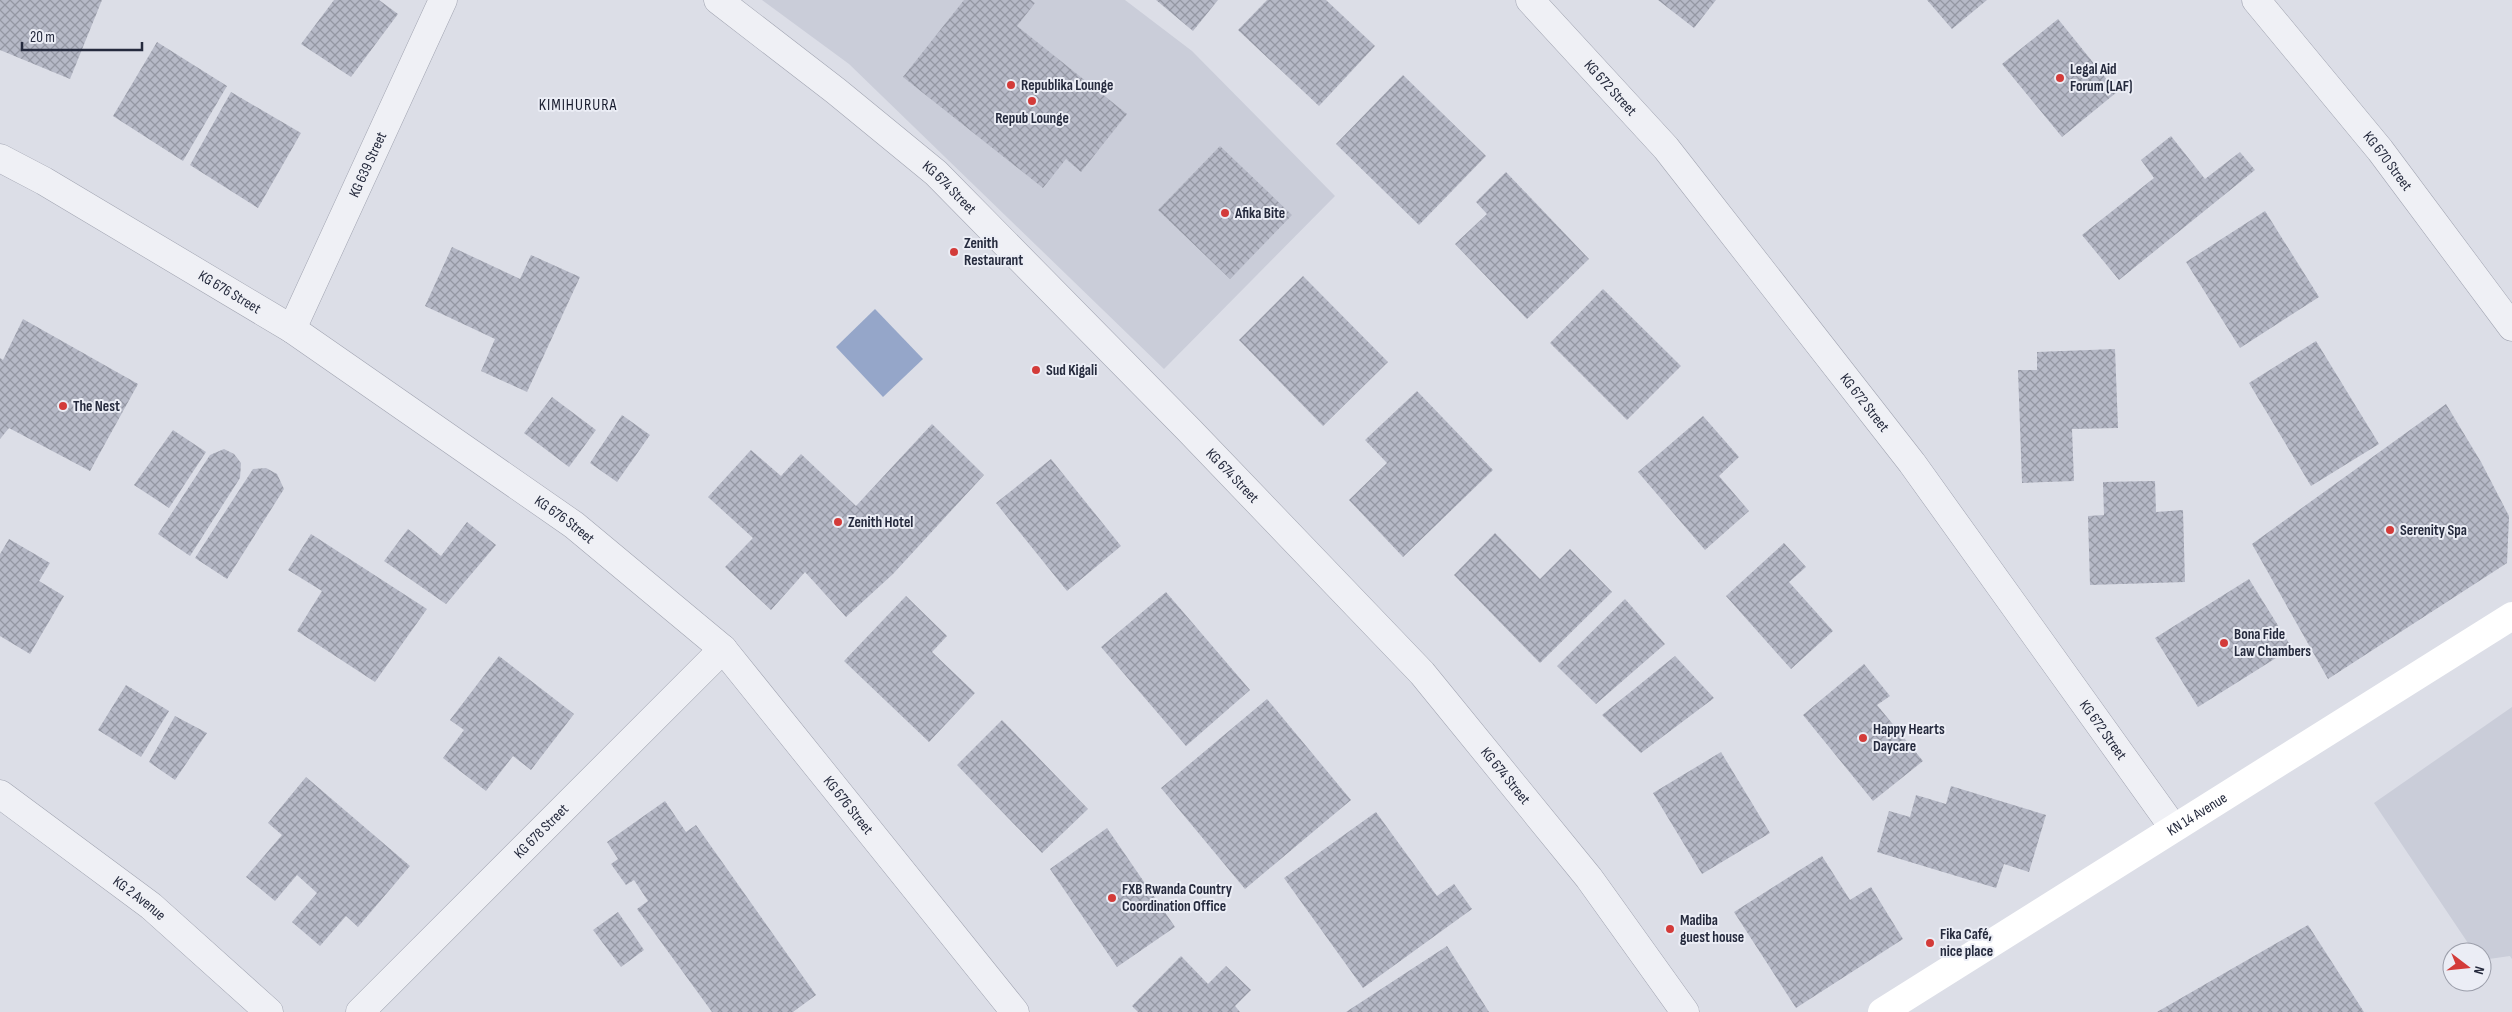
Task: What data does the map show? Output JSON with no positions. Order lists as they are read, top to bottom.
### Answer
{
  "streets": {
    "main road": ["KN 14 Avenue"],
    "street": [
      "KG 672 Street",
      "KG 670 Street",
      "KG 639 Street",
      "KG 674 Street",
      "KG 676 Street",
      "KG 678 Street",
      "KG 2 Avenue"
    ]
  },
  "crossings": [
    ["KG 672 Street", "KN 14 Avenue"],
    ["KG 639 Street", "KG 676 Street"],
    ["KG 676 Street", "KG 678 Street"]
  ],
  "districts": ["KIMIHURURA"],
  "places": [
    "Legal Aid Forum (LAF)",
    "Republika Lounge",
    "Repub Lounge",
    "Afika Bite",
    "Zenith Restaurant",
    "Sud Kigali",
    "The Nest",
    "Zenith Hotel",
    "Serenity Spa",
    "Bona Fide Law Chambers",
    "Happy Hearts Daycare",
    "FXB Rwanda Country Coordination Office",
    "Madiba guest house",
    "Fika Café, nice place"
  ],
  "scale_bar": "20 m",
  "north": "right"
}
